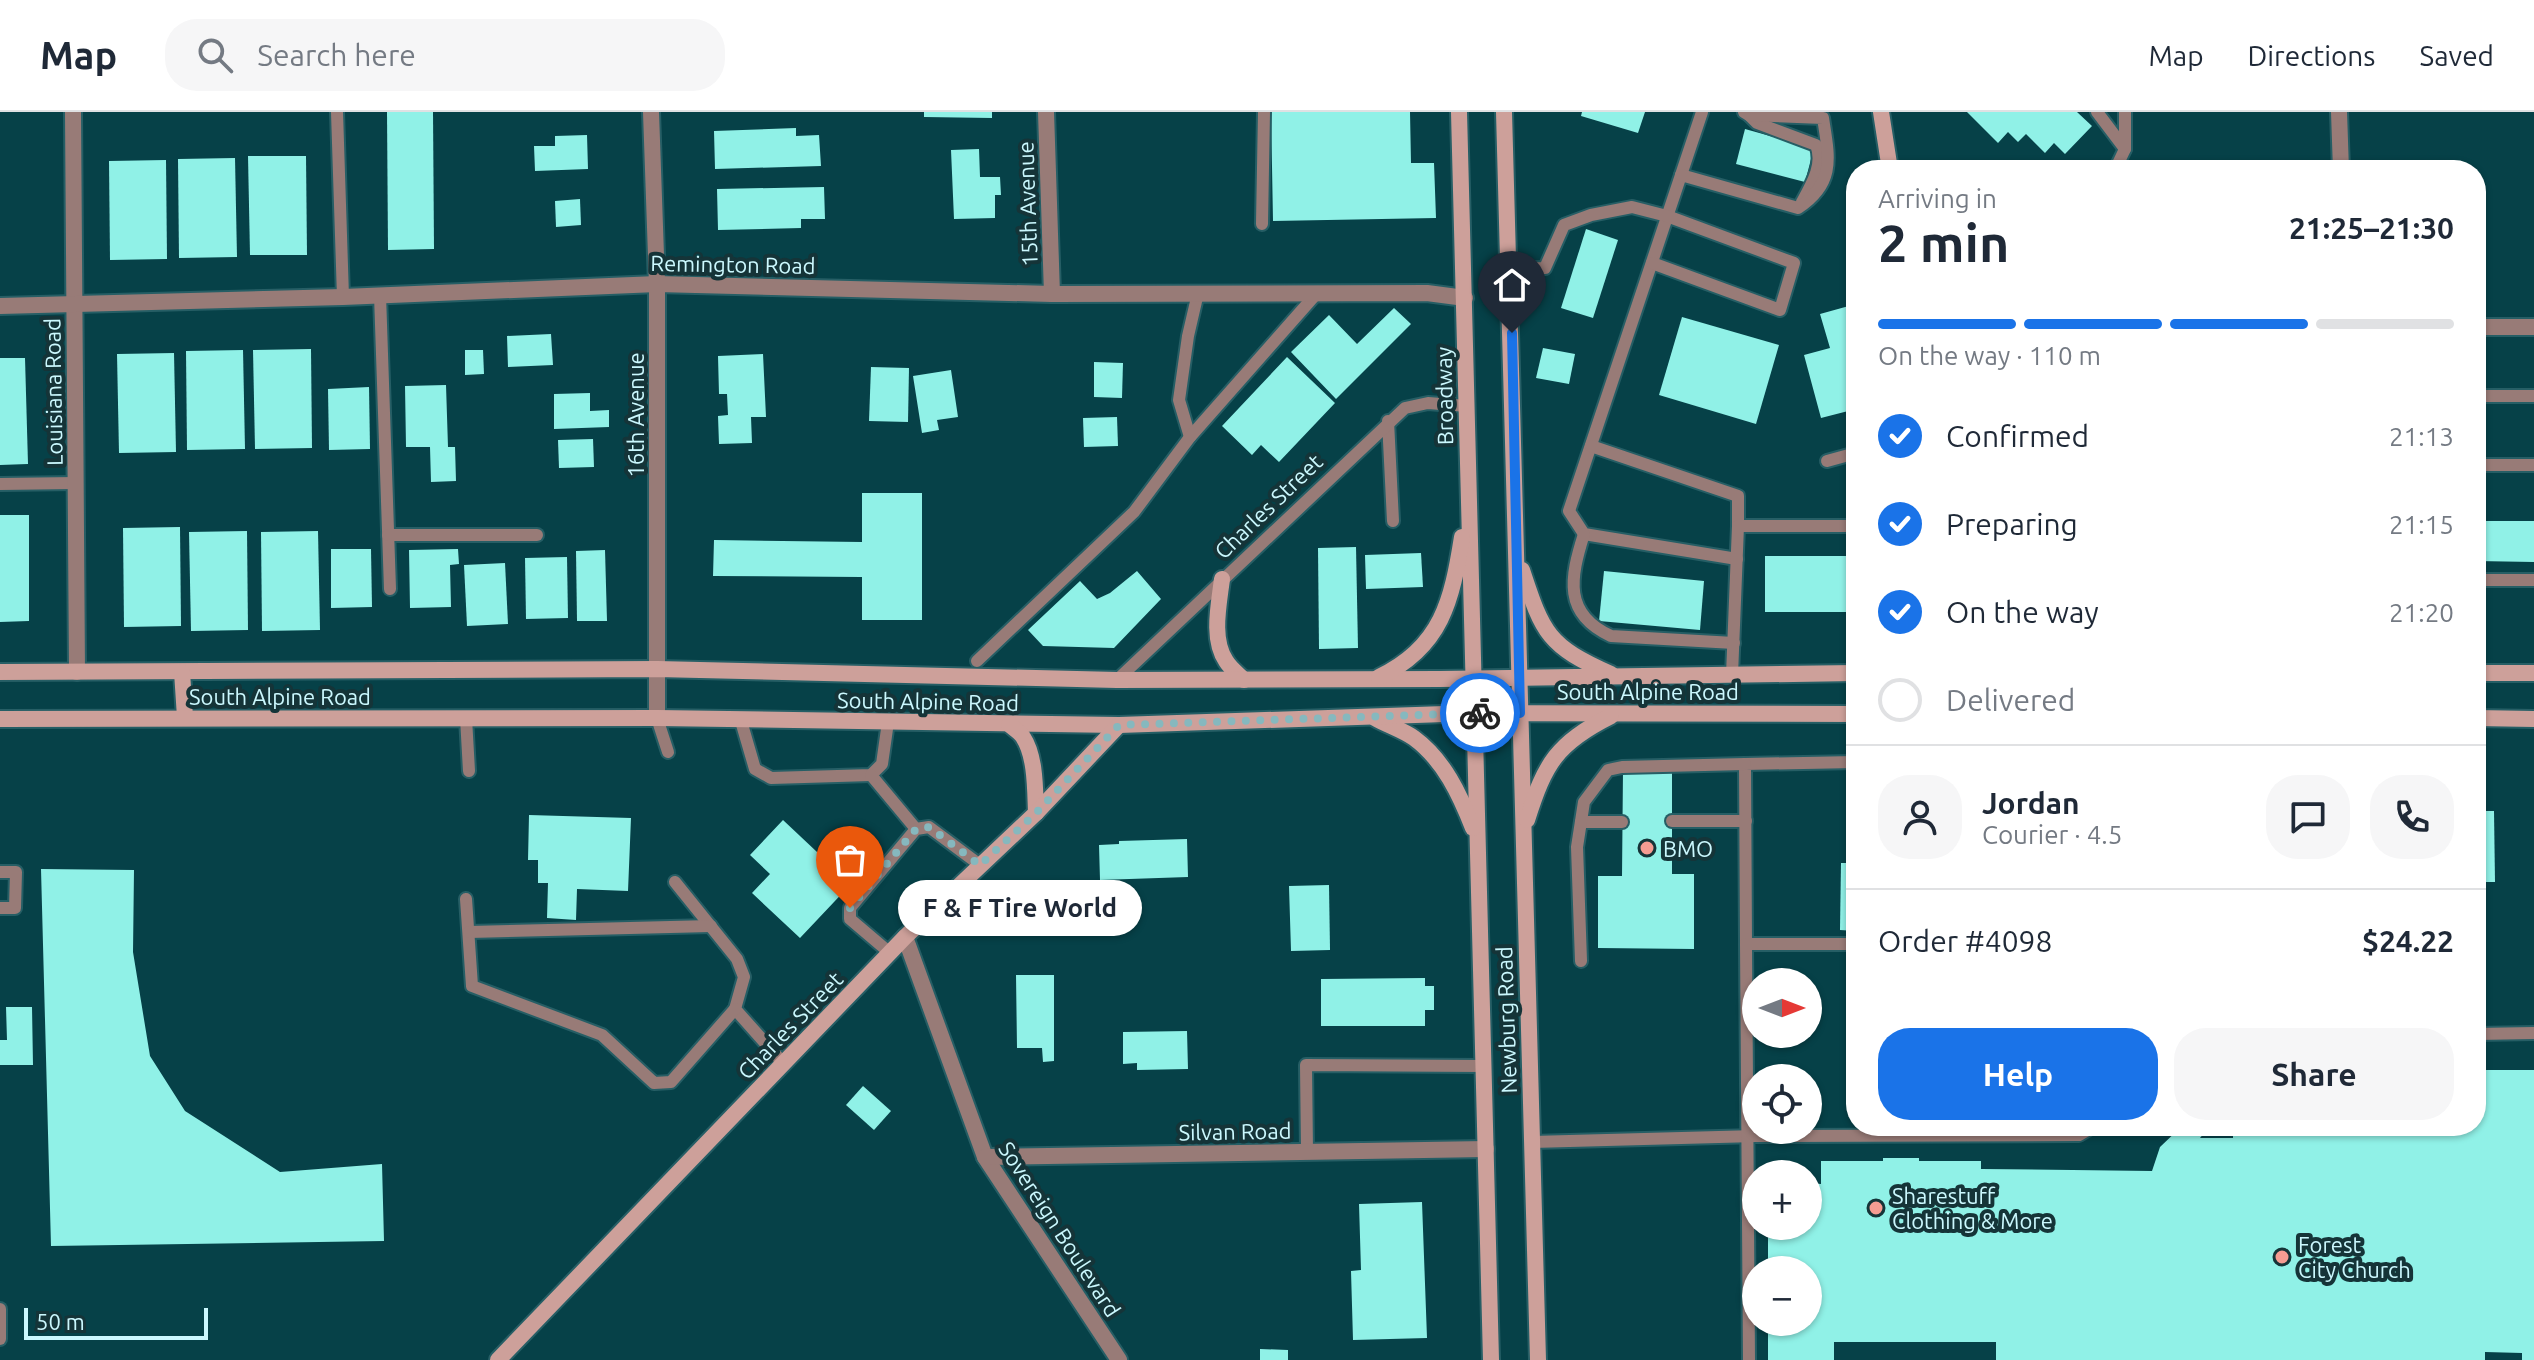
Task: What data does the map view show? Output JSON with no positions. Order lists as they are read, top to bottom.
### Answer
{
  "streets": {
    "main road": [
      "Broadway",
      "Charles Street",
      "South Alpine Road",
      "Newburg Road"
    ],
    "street": [
      "15th Avenue",
      "Remington Road",
      "Louisiana Road",
      "16th Avenue",
      "Silvan Road",
      "Sovereign Boulevard"
    ]
  },
  "crossings": [
    ["15th Avenue", "Remington Road"],
    ["Remington Road", "Louisiana Road"],
    ["Remington Road", "Broadway"],
    ["Remington Road", "16th Avenue"],
    ["Louisiana Road", "South Alpine Road"],
    ["Broadway", "Charles Street"],
    ["Broadway", "South Alpine Road"],
    ["Broadway", "Newburg Road"],
    ["16th Avenue", "South Alpine Road"],
    ["Charles Street", "South Alpine Road"],
    ["Charles Street", "Sovereign Boulevard"],
    ["South Alpine Road", "Newburg Road"],
    ["Newburg Road", "Silvan Road"],
    ["Silvan Road", "Sovereign Boulevard"]
  ],
  "places": [
    "BMO",
    "F & F Tire World",
    "Sharestuff Clothing & More",
    "Forest City Church"
  ],
  "scale_bar": "50 m",
  "north": "right",
  "page": {
    "header": "Map",
    "search": "Search here",
    "nav": ["Map", "Directions", "Saved"],
    "heading": ["2 min", "Arriving in", "21:25–21:30"],
    "panel": [
      "Jordan",
      "Courier · 4.5",
      "Order #4098",
      "$24.22"
    ],
    "bar": "On the way · 110 m",
    "list": [
      ["Confirmed", "21:13"],
      ["Preparing", "21:15"],
      ["On the way", "21:20"],
      "Delivered"
    ],
    "bubble": "F & F Tire World",
    "map_buttons": ["+", "−"],
    "buttons": ["Help", "Share"],
    "scale": "50 m"
  }
}
